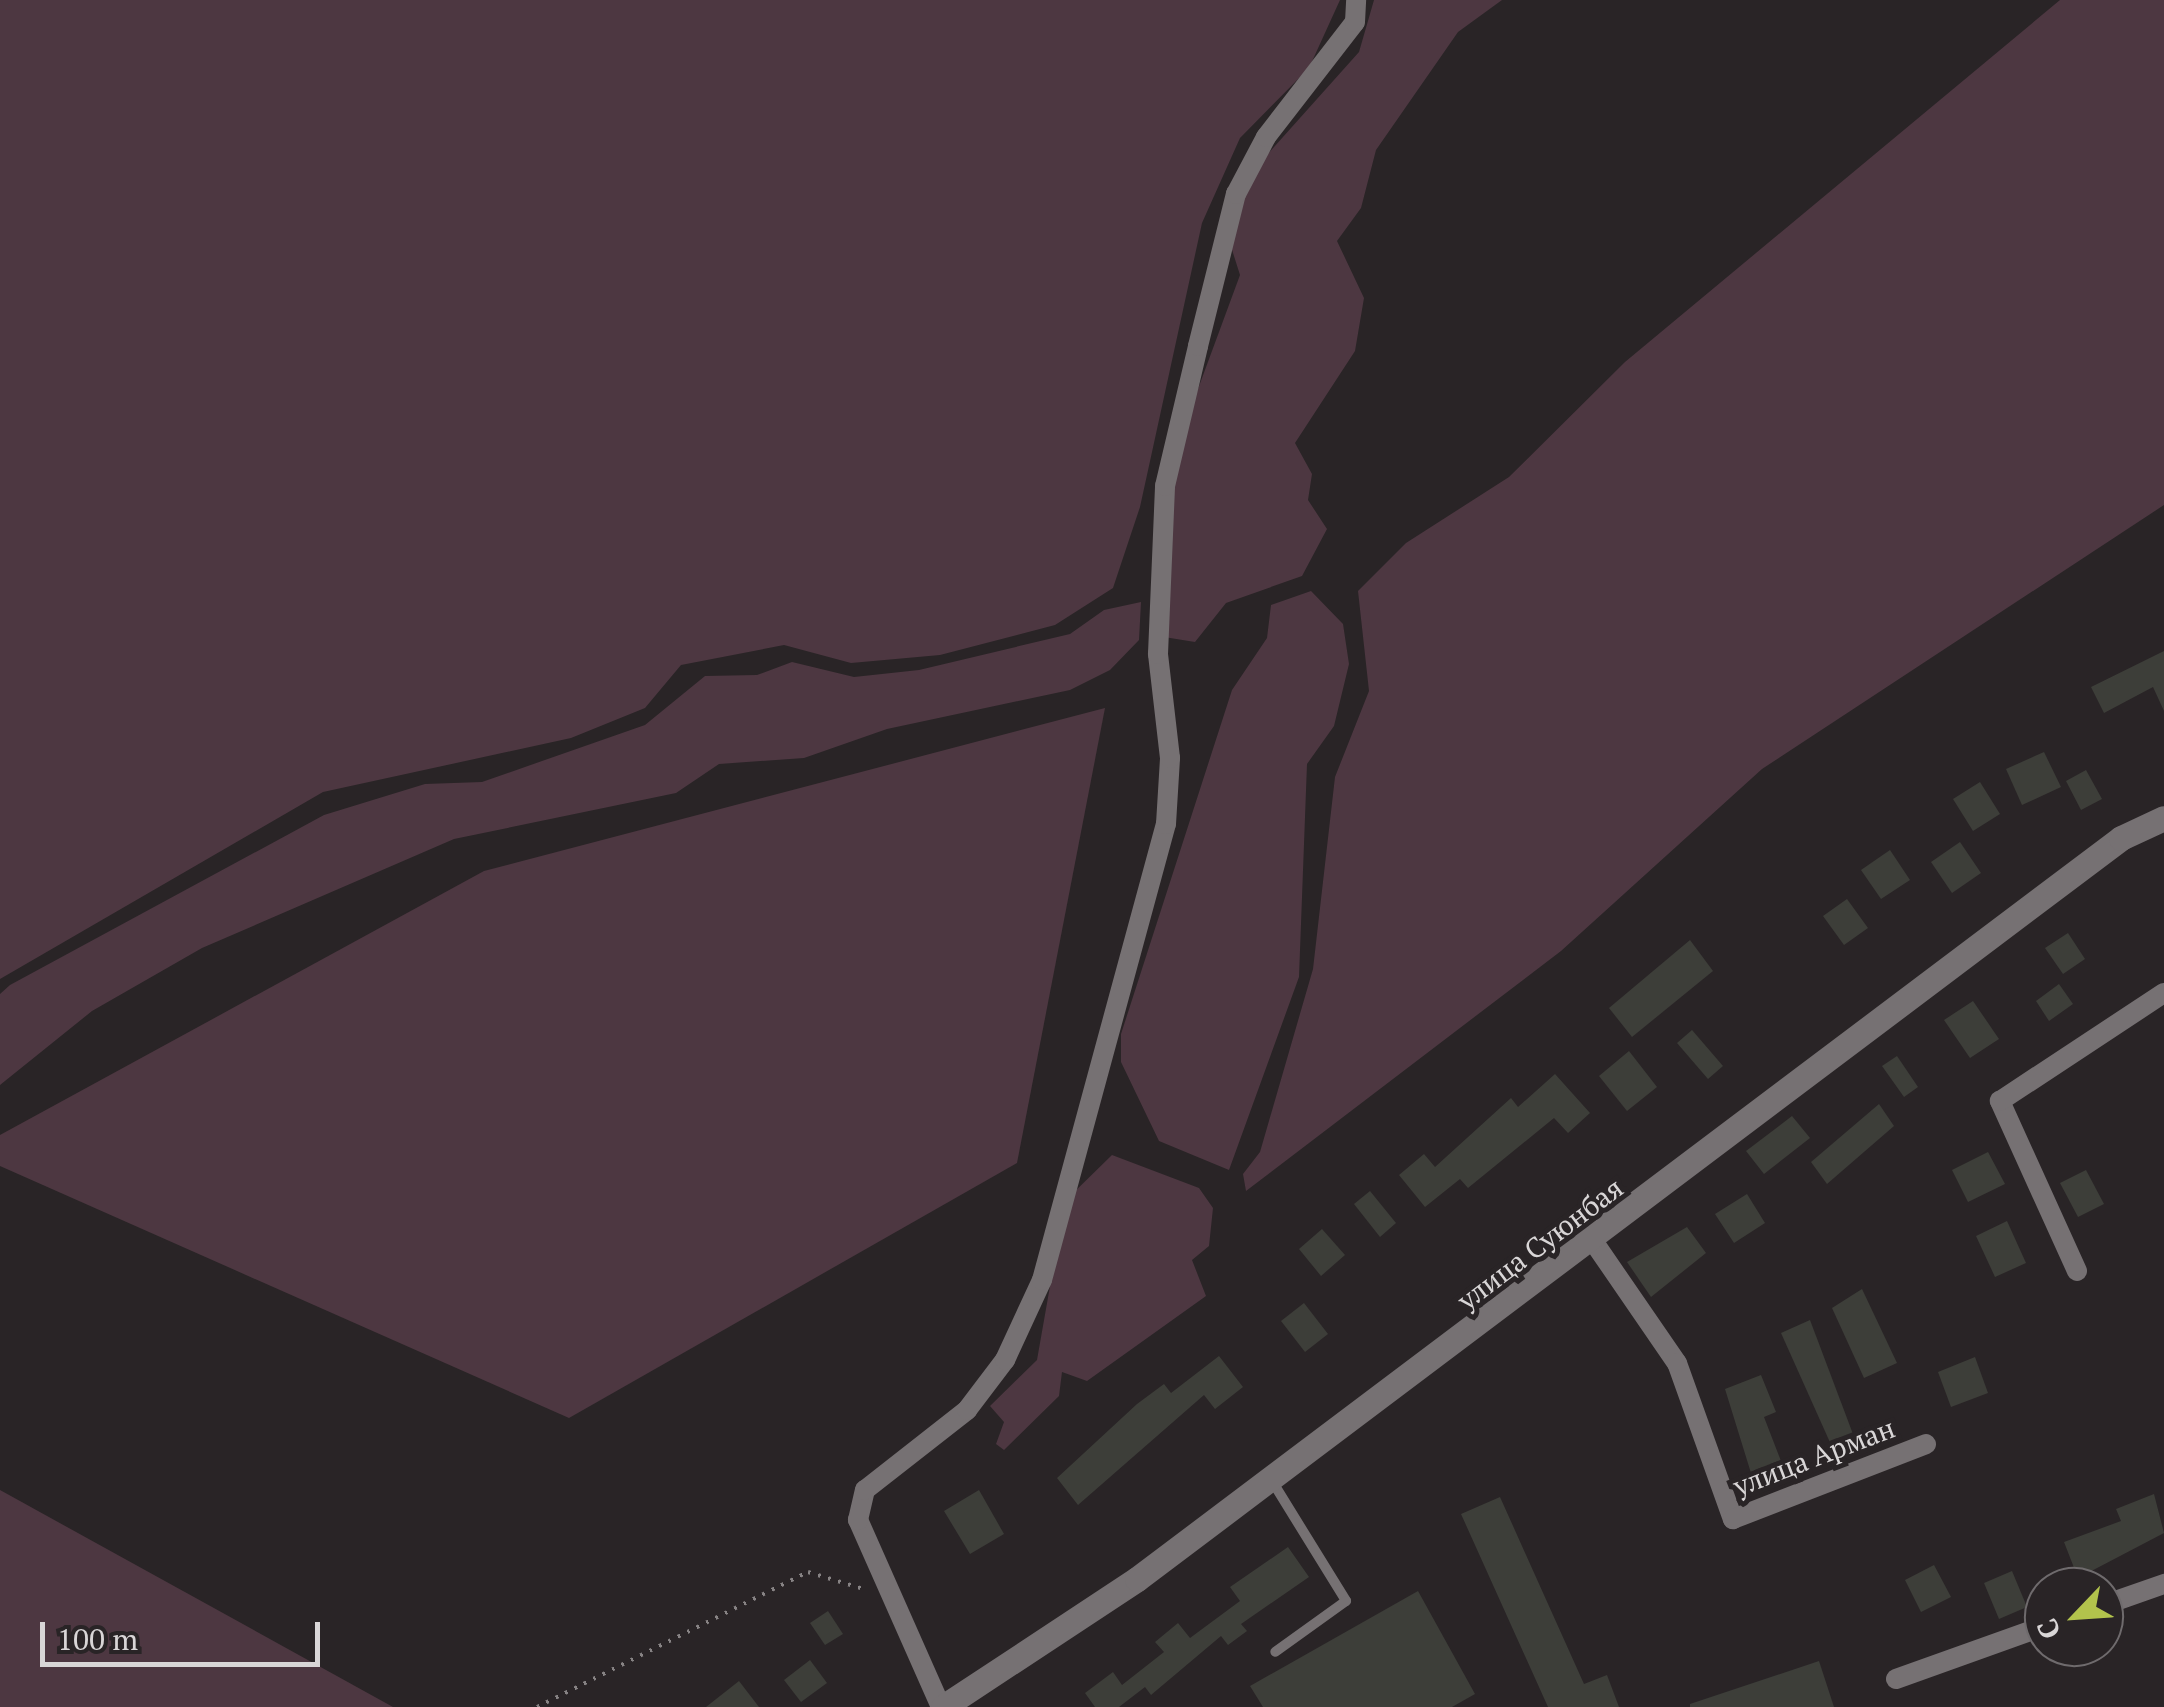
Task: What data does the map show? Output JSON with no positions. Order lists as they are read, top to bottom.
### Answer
{
  "streets": {
    "main road": ["улица Суюнбая"],
    "street": ["улица Арман"]
  },
  "crossings": [
    ["улица Суюнбая", "улица Арман"]
  ],
  "scale_bar": "100 m",
  "north": "bottom left"
}
